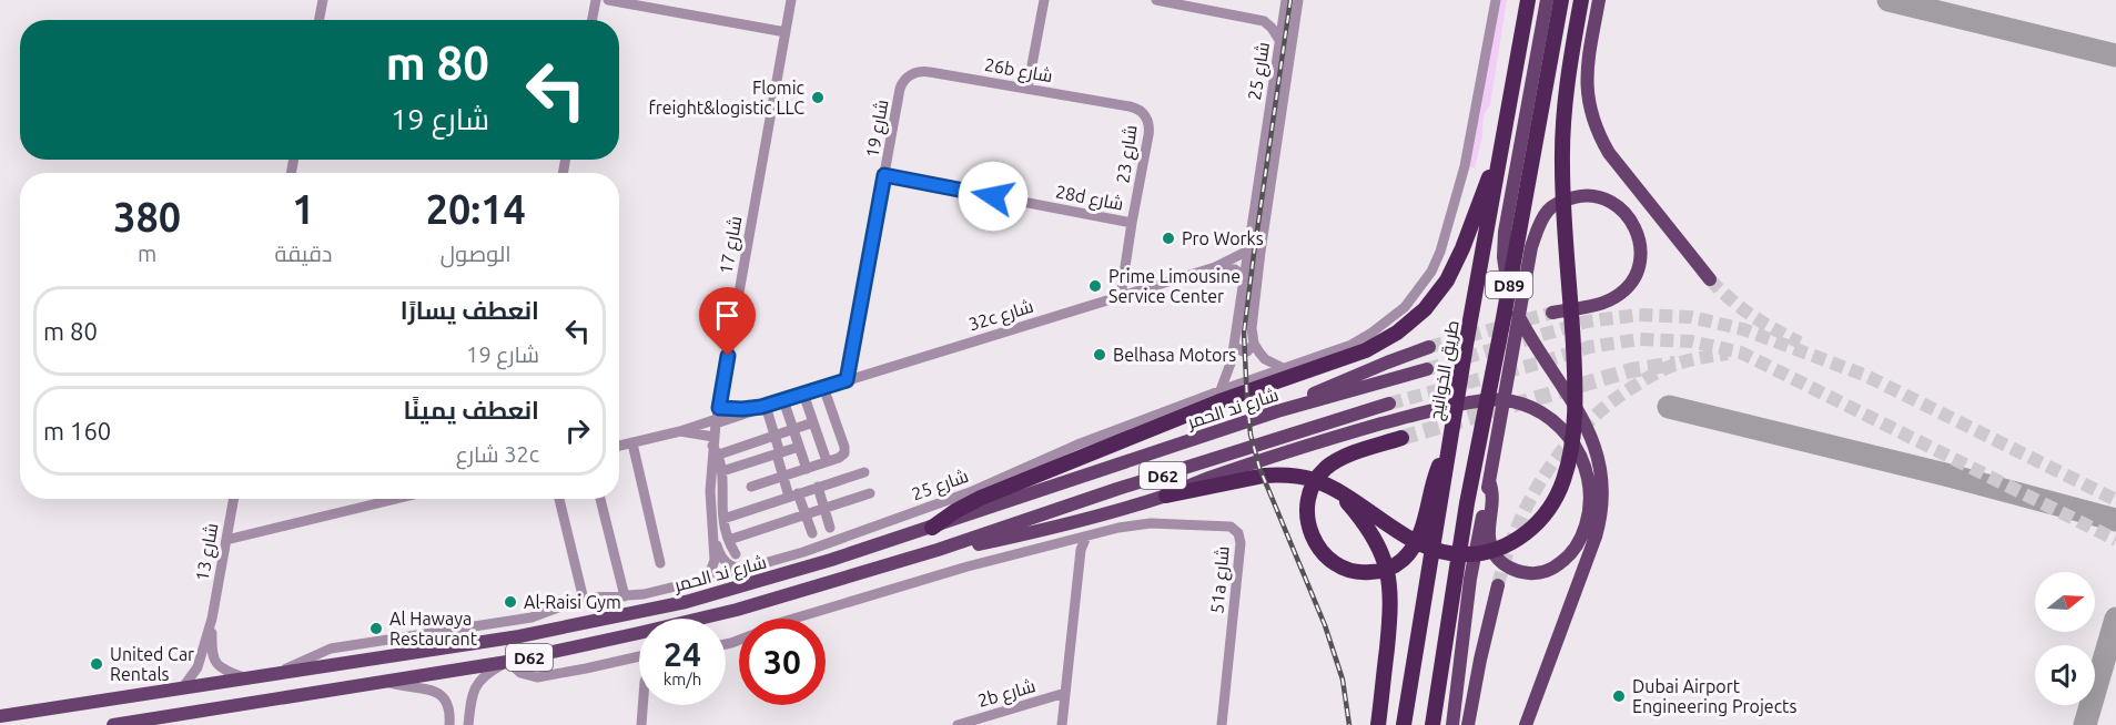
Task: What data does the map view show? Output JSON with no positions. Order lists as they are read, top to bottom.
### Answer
{
  "streets": {
    "highway": ["D89", "طريق الخوانيج"],
    "main road": ["شارع ند الحمر", "D62"],
    "street": [
      "26b شارع",
      "شارع 25",
      "شارع 19",
      "شارع 23",
      "28d شارع",
      "شارع 17",
      "32c شارع",
      "شارع 13",
      "51a شارع",
      "2b شارع"
    ]
  },
  "crossings": [
    ["26b شارع", "شارع 19"],
    ["26b شارع", "شارع 23"],
    ["شارع 25", "شارع 17"],
    ["شارع 25", "32c شارع"],
    ["شارع 25", "شارع ند الحمر"],
    ["شارع 19", "28d شارع"],
    ["شارع 19", "32c شارع"],
    ["شارع 23", "28d شارع"],
    ["شارع 23", "32c شارع"],
    ["شارع 17", "32c شارع"],
    ["شارع ند الحمر", "شارع 13"]
  ],
  "places": [
    "Flomic freight&logistic LLC",
    "Pro Works",
    "Prime Limousine Service Center",
    "Belhasa Motors",
    "Al-Raisi Gym",
    "Al Hawaya Restaurant",
    "United Car Rentals",
    "Dubai Airport Engineering Projects"
  ],
  "north": "right",
  "page": {
    "turn": ["80 m", "شارع 19"],
    "eta": [
      "20:14",
      "الوصول",
      "1",
      "دقيقة",
      "380",
      "m"
    ],
    "list": [
      {
        "name": "انعطف يسارًا",
        "note": "شارع 19",
        "value": "80 m"
      },
      {
        "name": "انعطف يمينًا",
        "note": "32c شارع",
        "value": "160 m"
      }
    ],
    "speed": "24 km/h",
    "limit": "30"
  }
}
